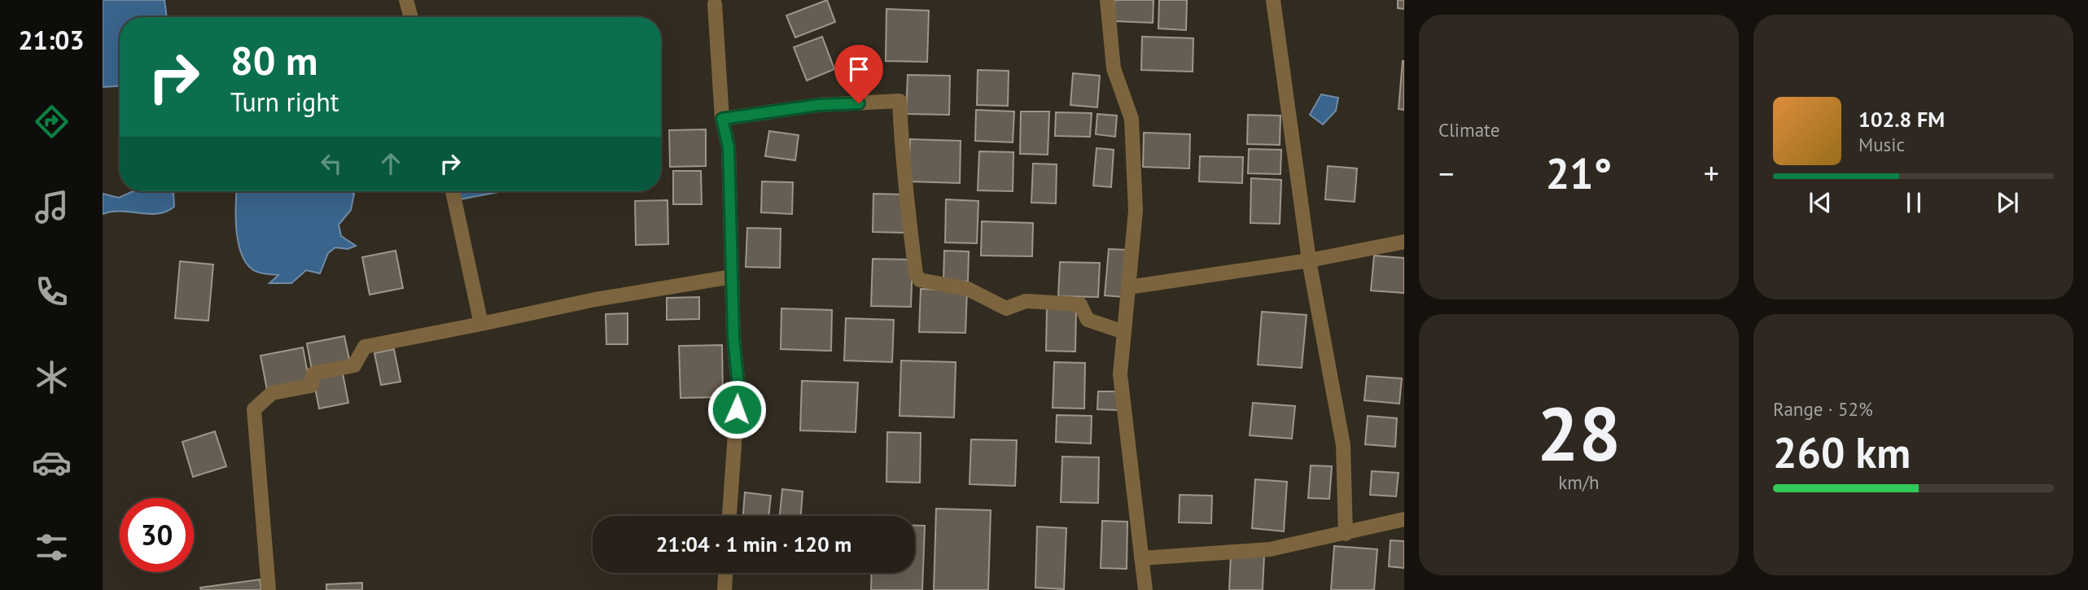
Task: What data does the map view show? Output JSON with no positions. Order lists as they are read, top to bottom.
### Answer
{
  "page": {
    "tabs": "21:03",
    "tile": [
      "Climate",
      ["28", "km/h"],
      ["Range · 52%", "260 km"]
    ],
    "turn": ["80 m", "Turn right"],
    "song": ["102.8 FM", "Music"],
    "heat": ["−", "21°", "+"],
    "limit": "30",
    "trip": "21:04 · 1 min · 120 m"
  }
}
